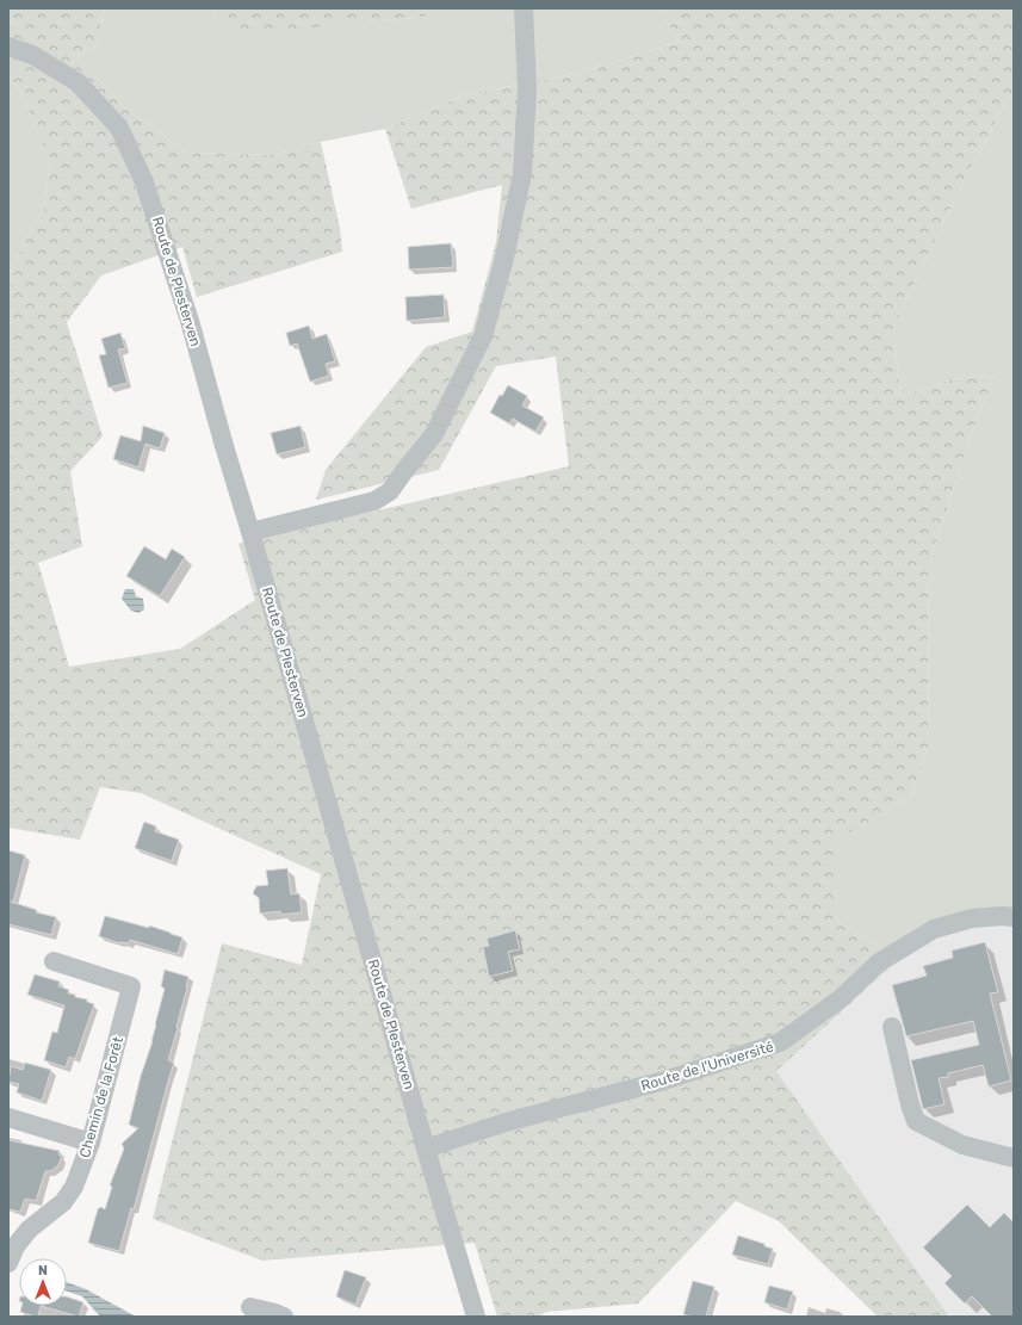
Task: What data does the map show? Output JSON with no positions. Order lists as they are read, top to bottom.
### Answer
{
  "streets": {
    "street": ["Route de Plesterven", "Route de l'Université", "Chemin de la Forêt"]
  },
  "crossings": [
    ["Route de Plesterven", "Route de l'Université"]
  ],
  "north": "top"
}
